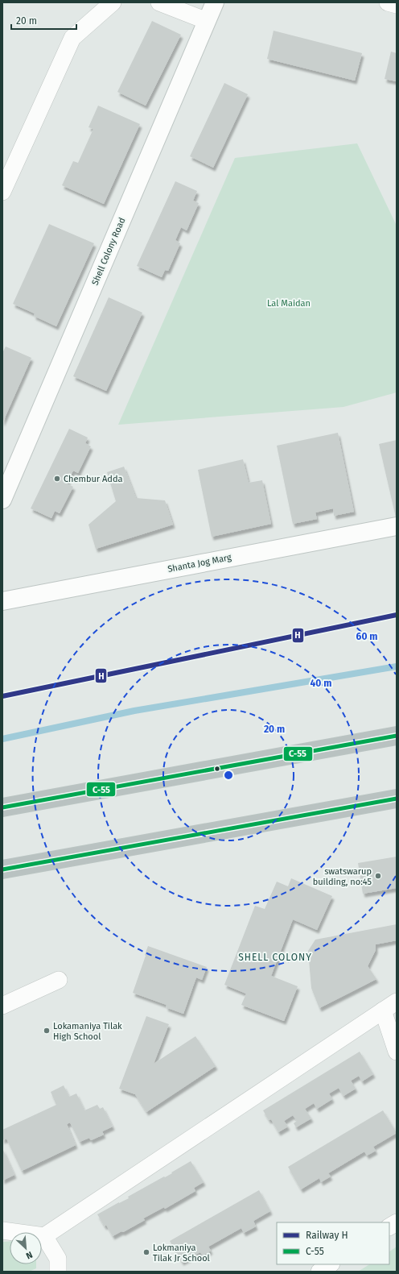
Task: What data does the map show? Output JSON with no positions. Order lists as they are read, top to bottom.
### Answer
{
  "streets": {
    "street": ["Shell Colony Road", "Shanta Jog Marg"]
  },
  "districts": ["SHELL COLONY"],
  "parks": ["Lal Maidan"],
  "places": [
    "Chembur Adda",
    "swatswarup building, no:45",
    "Lokamaniya Tilak High School",
    "Lokmaniya Tilak Jr School"
  ],
  "lines": ["rail line H", "transit line C-55"],
  "legend": ["Railway H", "C-55"],
  "scale_bar": "20 m",
  "north": "bottom right",
  "rings": ["60 m", "40 m", "20 m"]
}
